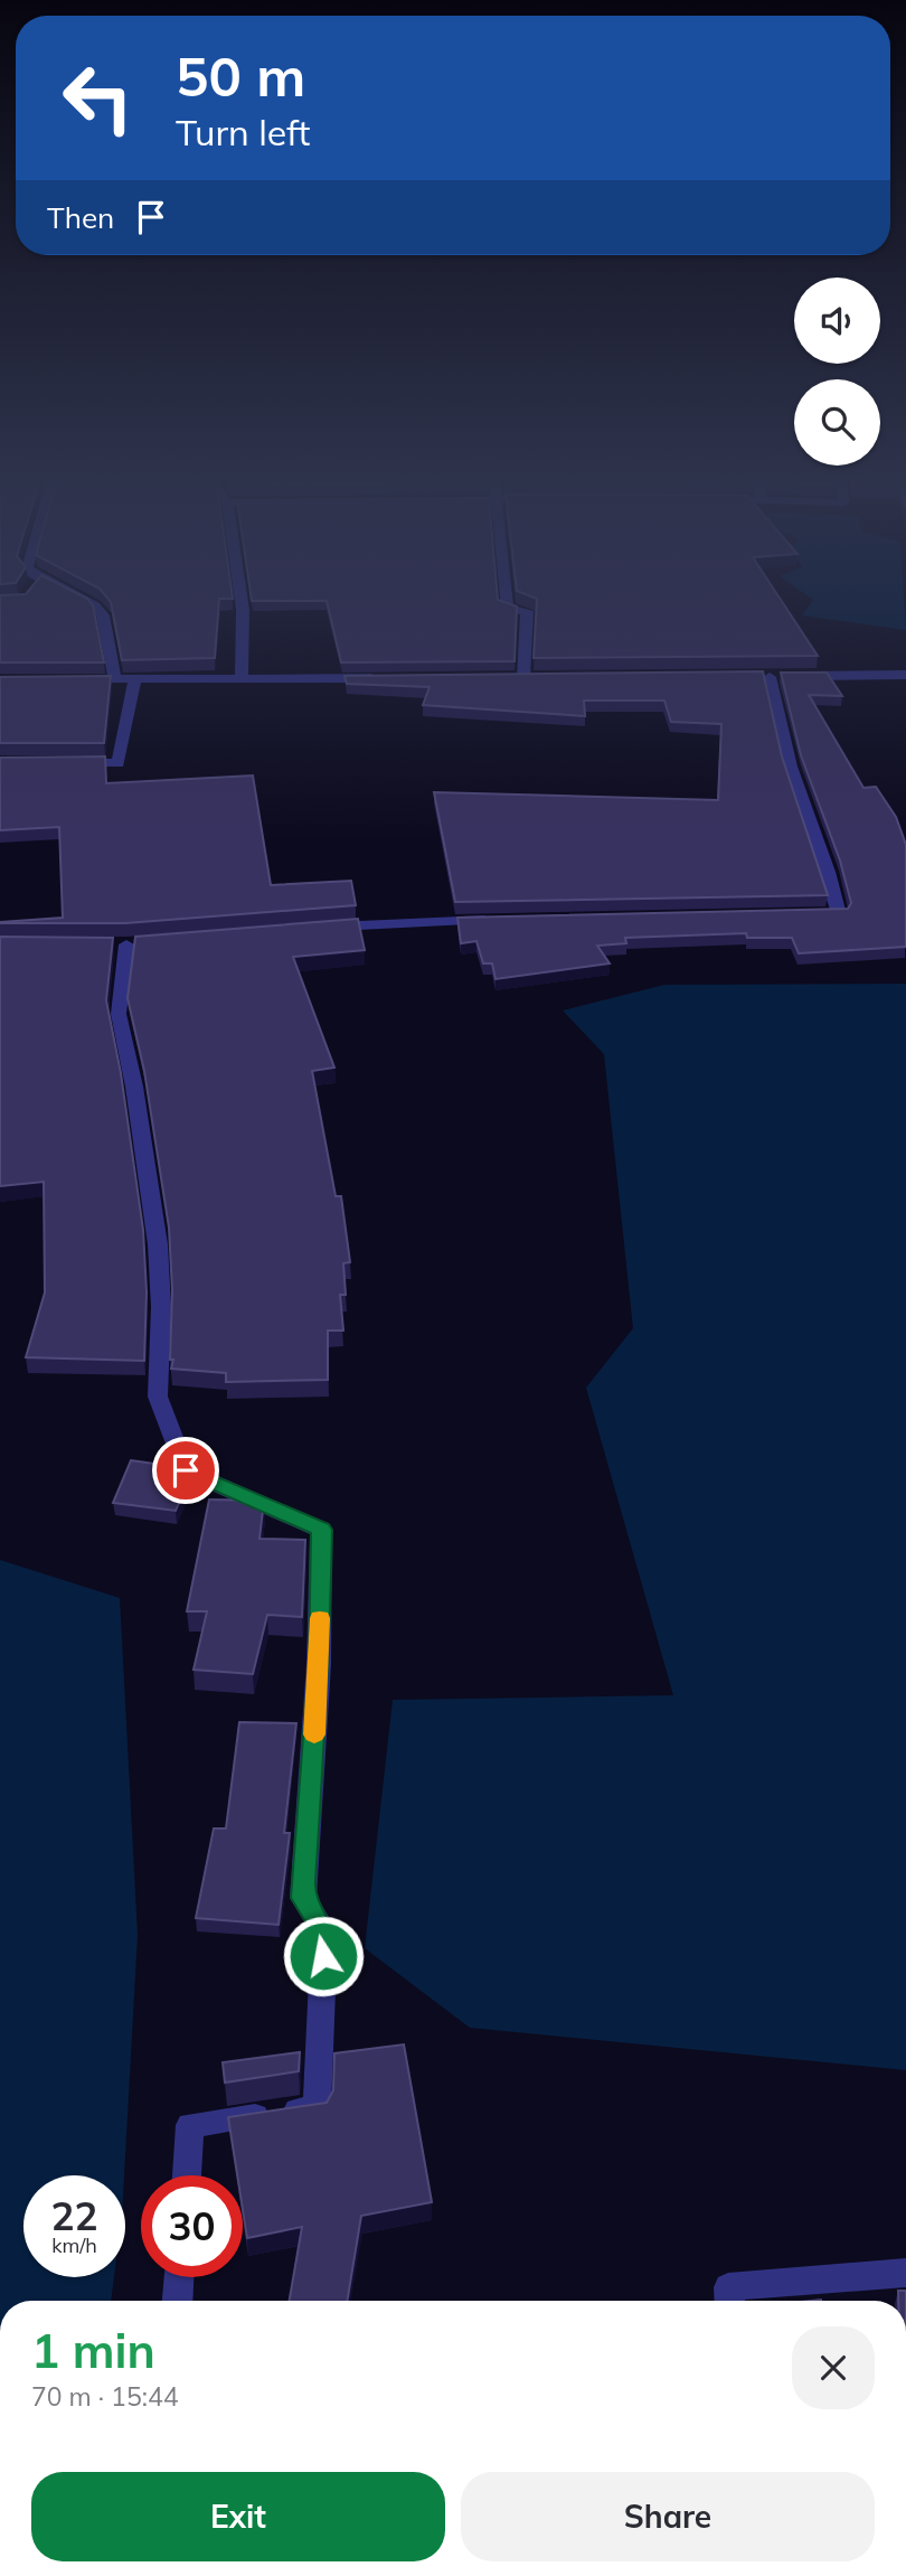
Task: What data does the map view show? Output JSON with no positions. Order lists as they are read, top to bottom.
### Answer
{
  "page": {
    "turn": ["50 m", "Turn left"],
    "then": "Then",
    "speed": "22 km/h",
    "limit": "30",
    "heading": ["1 min", "70 m · 15:44"],
    "buttons": ["Exit", "Share"]
  }
}
